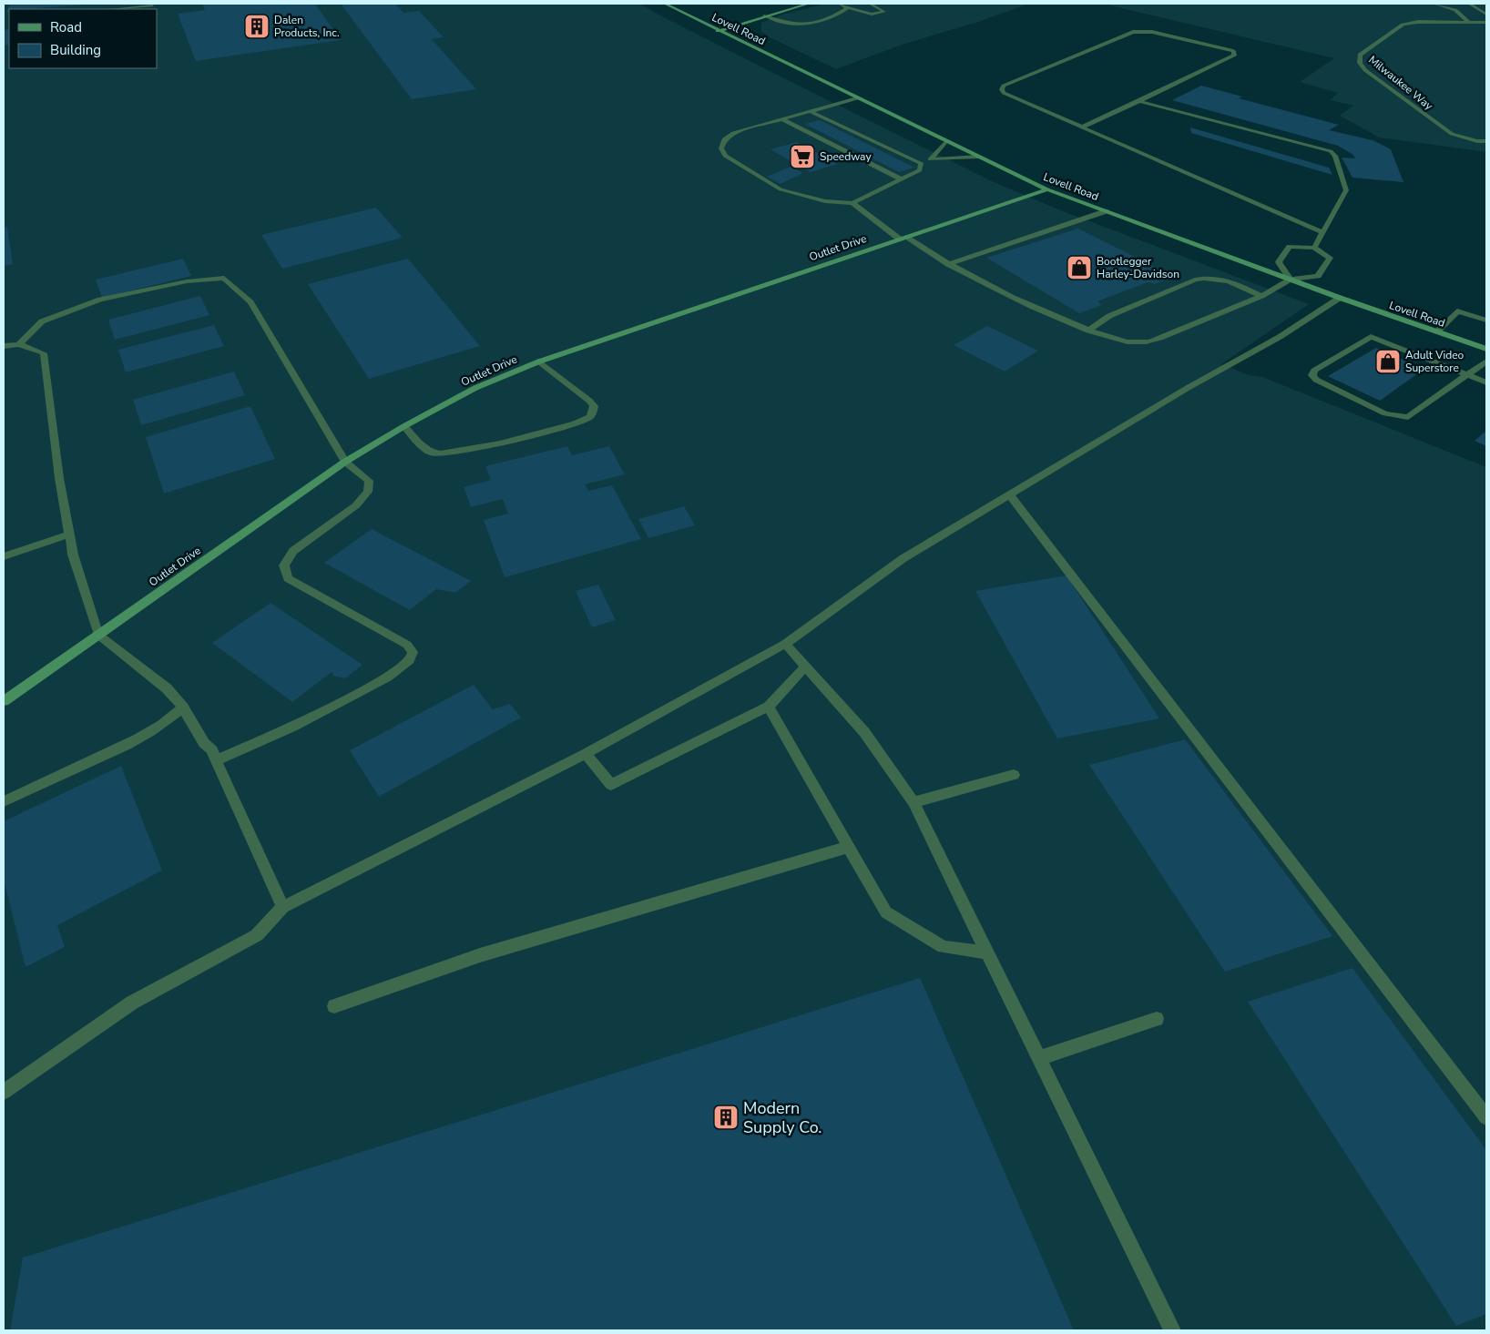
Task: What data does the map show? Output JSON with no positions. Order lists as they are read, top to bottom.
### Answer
{
  "streets": {
    "main road": ["Lovell Road", "Outlet Drive"],
    "street": ["Milwaukee Way"]
  },
  "crossings": [
    ["Lovell Road", "Outlet Drive"]
  ],
  "places": {
    "building": ["Dalen Products, Inc.", "Modern Supply Co."],
    "supermarket": ["Speedway"],
    "shop": ["Bootlegger Harley-Davidson", "Adult Video Superstore"]
  },
  "legend": ["Road", "Building"]
}
